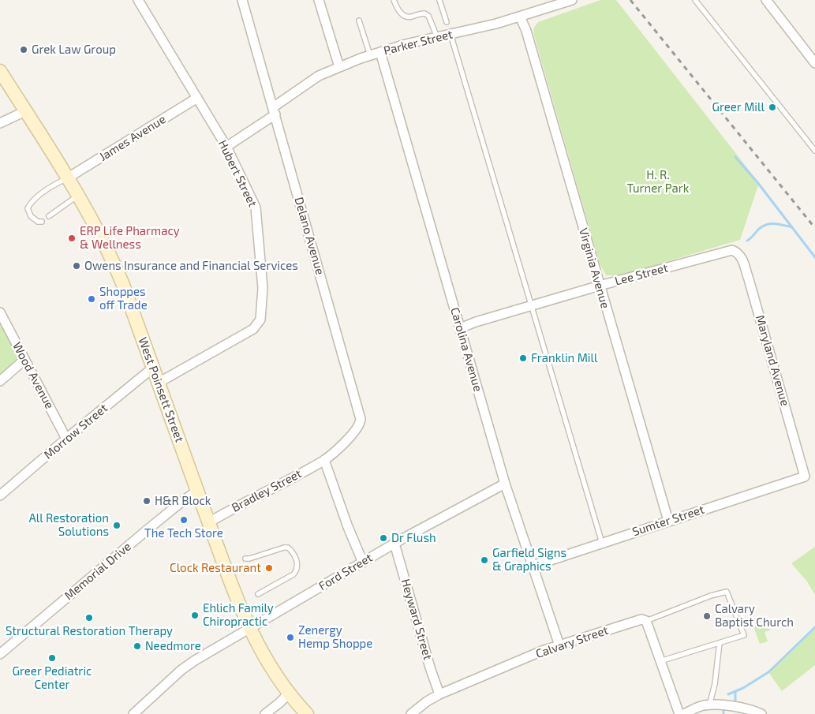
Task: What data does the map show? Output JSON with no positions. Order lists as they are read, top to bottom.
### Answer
{
  "streets": {
    "main road": ["West Poinsett Street"],
    "street": [
      "Parker Street",
      "James Avenue",
      "Hubert Street",
      "Delano Avenue",
      "Virginia Avenue",
      "Lee Street",
      "Carolina Avenue",
      "Maryland Avenue",
      "Wood Avenue",
      "Morrow Street",
      "Bradley Street",
      "Sumter Street",
      "Memorial Drive",
      "Ford Street",
      "Heyward Street",
      "Calvary Street"
    ]
  },
  "crossings": [
    ["Parker Street", "Hubert Street"],
    ["Parker Street", "Delano Avenue"],
    ["Parker Street", "Virginia Avenue"],
    ["Parker Street", "Carolina Avenue"],
    ["James Avenue", "Hubert Street"],
    ["James Avenue", "West Poinsett Street"],
    ["Hubert Street", "West Poinsett Street"],
    ["Delano Avenue", "Bradley Street"],
    ["Virginia Avenue", "Lee Street"],
    ["Virginia Avenue", "Sumter Street"],
    ["Lee Street", "Carolina Avenue"],
    ["Lee Street", "Maryland Avenue"],
    ["Carolina Avenue", "Sumter Street"],
    ["Carolina Avenue", "Ford Street"],
    ["Carolina Avenue", "Calvary Street"],
    ["Maryland Avenue", "Sumter Street"],
    ["Wood Avenue", "Morrow Street"],
    ["West Poinsett Street", "Morrow Street"],
    ["West Poinsett Street", "Bradley Street"],
    ["West Poinsett Street", "Memorial Drive"],
    ["West Poinsett Street", "Ford Street"],
    ["Ford Street", "Heyward Street"],
    ["Heyward Street", "Calvary Street"]
  ],
  "parks": ["H. R. Turner Park"],
  "places": [
    "Grek Law Group",
    "Greer Mill",
    "ERP Life Pharmacy & Wellness",
    "Owens Insurance and Financial Services",
    "Shoppes off Trade",
    "Franklin Mill",
    "H&R Block",
    "The Tech Store",
    "All Restoration Solutions",
    "Dr Flush",
    "Garfield Signs & Graphics",
    "Clock Restaurant",
    "Ehlich Family Chiropractic",
    "Calvary Baptist Church",
    "Structural Restoration Therapy",
    "Zenergy Hemp Shoppe",
    "Needmore",
    "Greer Pediatric Center"
  ]
}
